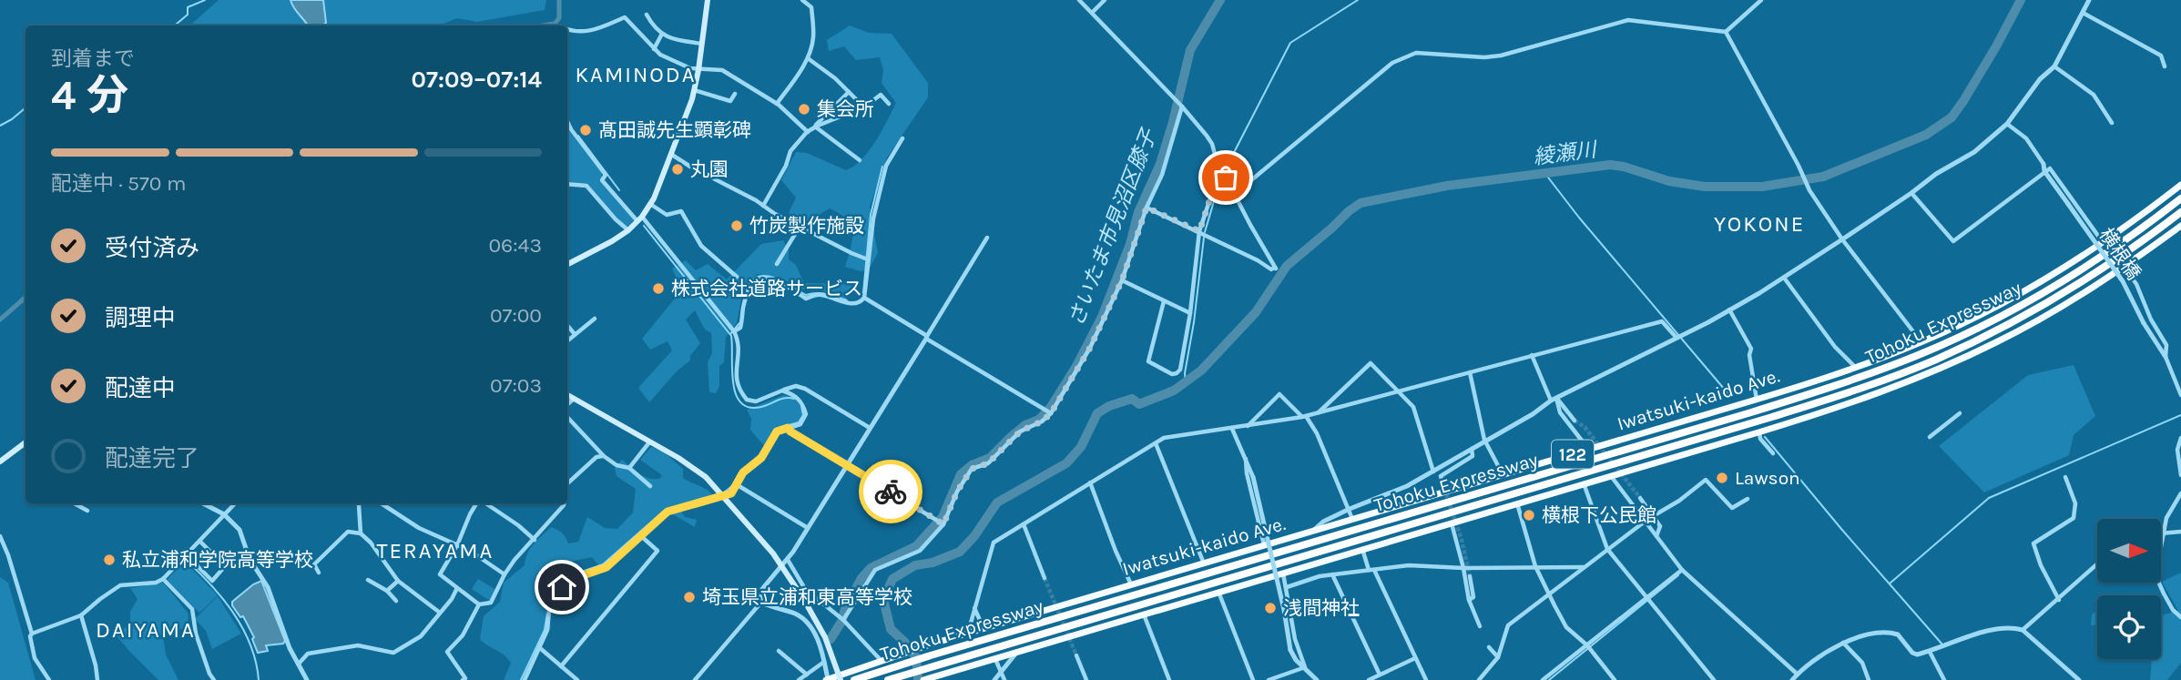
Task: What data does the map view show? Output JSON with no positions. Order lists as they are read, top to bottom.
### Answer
{
  "streets": {
    "highway": ["Tohoku Expressway", "Iwatsuki-kaido Ave.", "122"],
    "street": ["横根橋"]
  },
  "districts": [
    "KAMINODA",
    "YOKONE",
    "TERAYAMA",
    "DAIYAMA"
  ],
  "water": ["綾瀬川", "さいたま市見沼区膝子"],
  "places": [
    "集会所",
    "髙田誠先生顕彰碑",
    "丸園",
    "竹炭製作施設",
    "株式会社道路サービス",
    "Lawson",
    "横根下公民館",
    "私立浦和学院高等学校",
    "埼玉県立浦和東高等学校",
    "浅間神社"
  ],
  "north": "right",
  "page": {
    "heading": ["4 分", "到着まで", "07:09–07:14"],
    "bar": "配達中 · 570 m",
    "list": [
      ["受付済み", "06:43"],
      ["調理中", "07:00"],
      ["配達中", "07:03"],
      "配達完了"
    ]
  }
}
